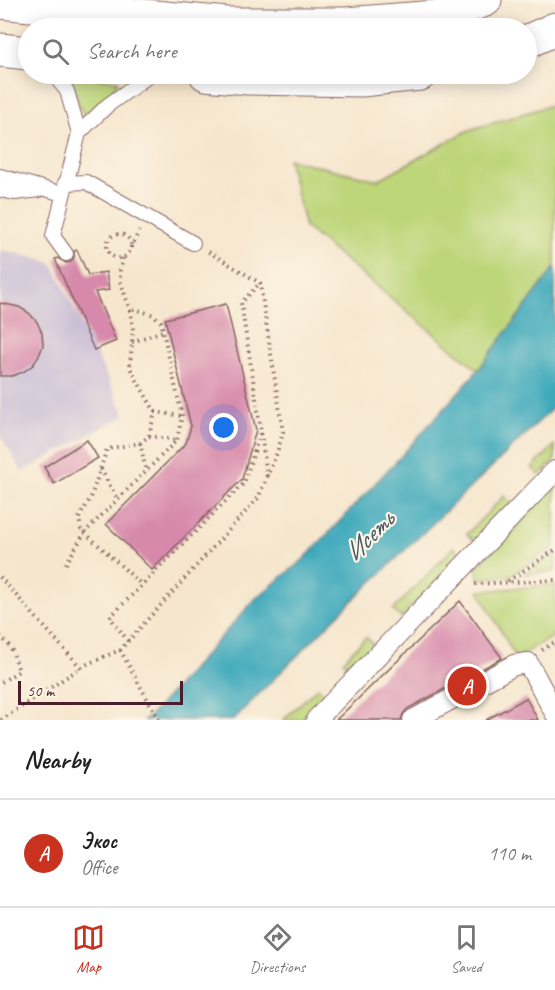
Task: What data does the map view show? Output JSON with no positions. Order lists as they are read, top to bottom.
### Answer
{
  "water": ["Исеть"],
  "scale_bar": "50 m",
  "page": {
    "search": "Search here",
    "pins": "A",
    "scale": "50 m",
    "heading": "Nearby",
    "list": [
      {
        "mark": "A",
        "name": "Экос",
        "note": "Office",
        "value": "110 m"
      }
    ],
    "nav": ["Map", "Directions", "Saved"]
  }
}
